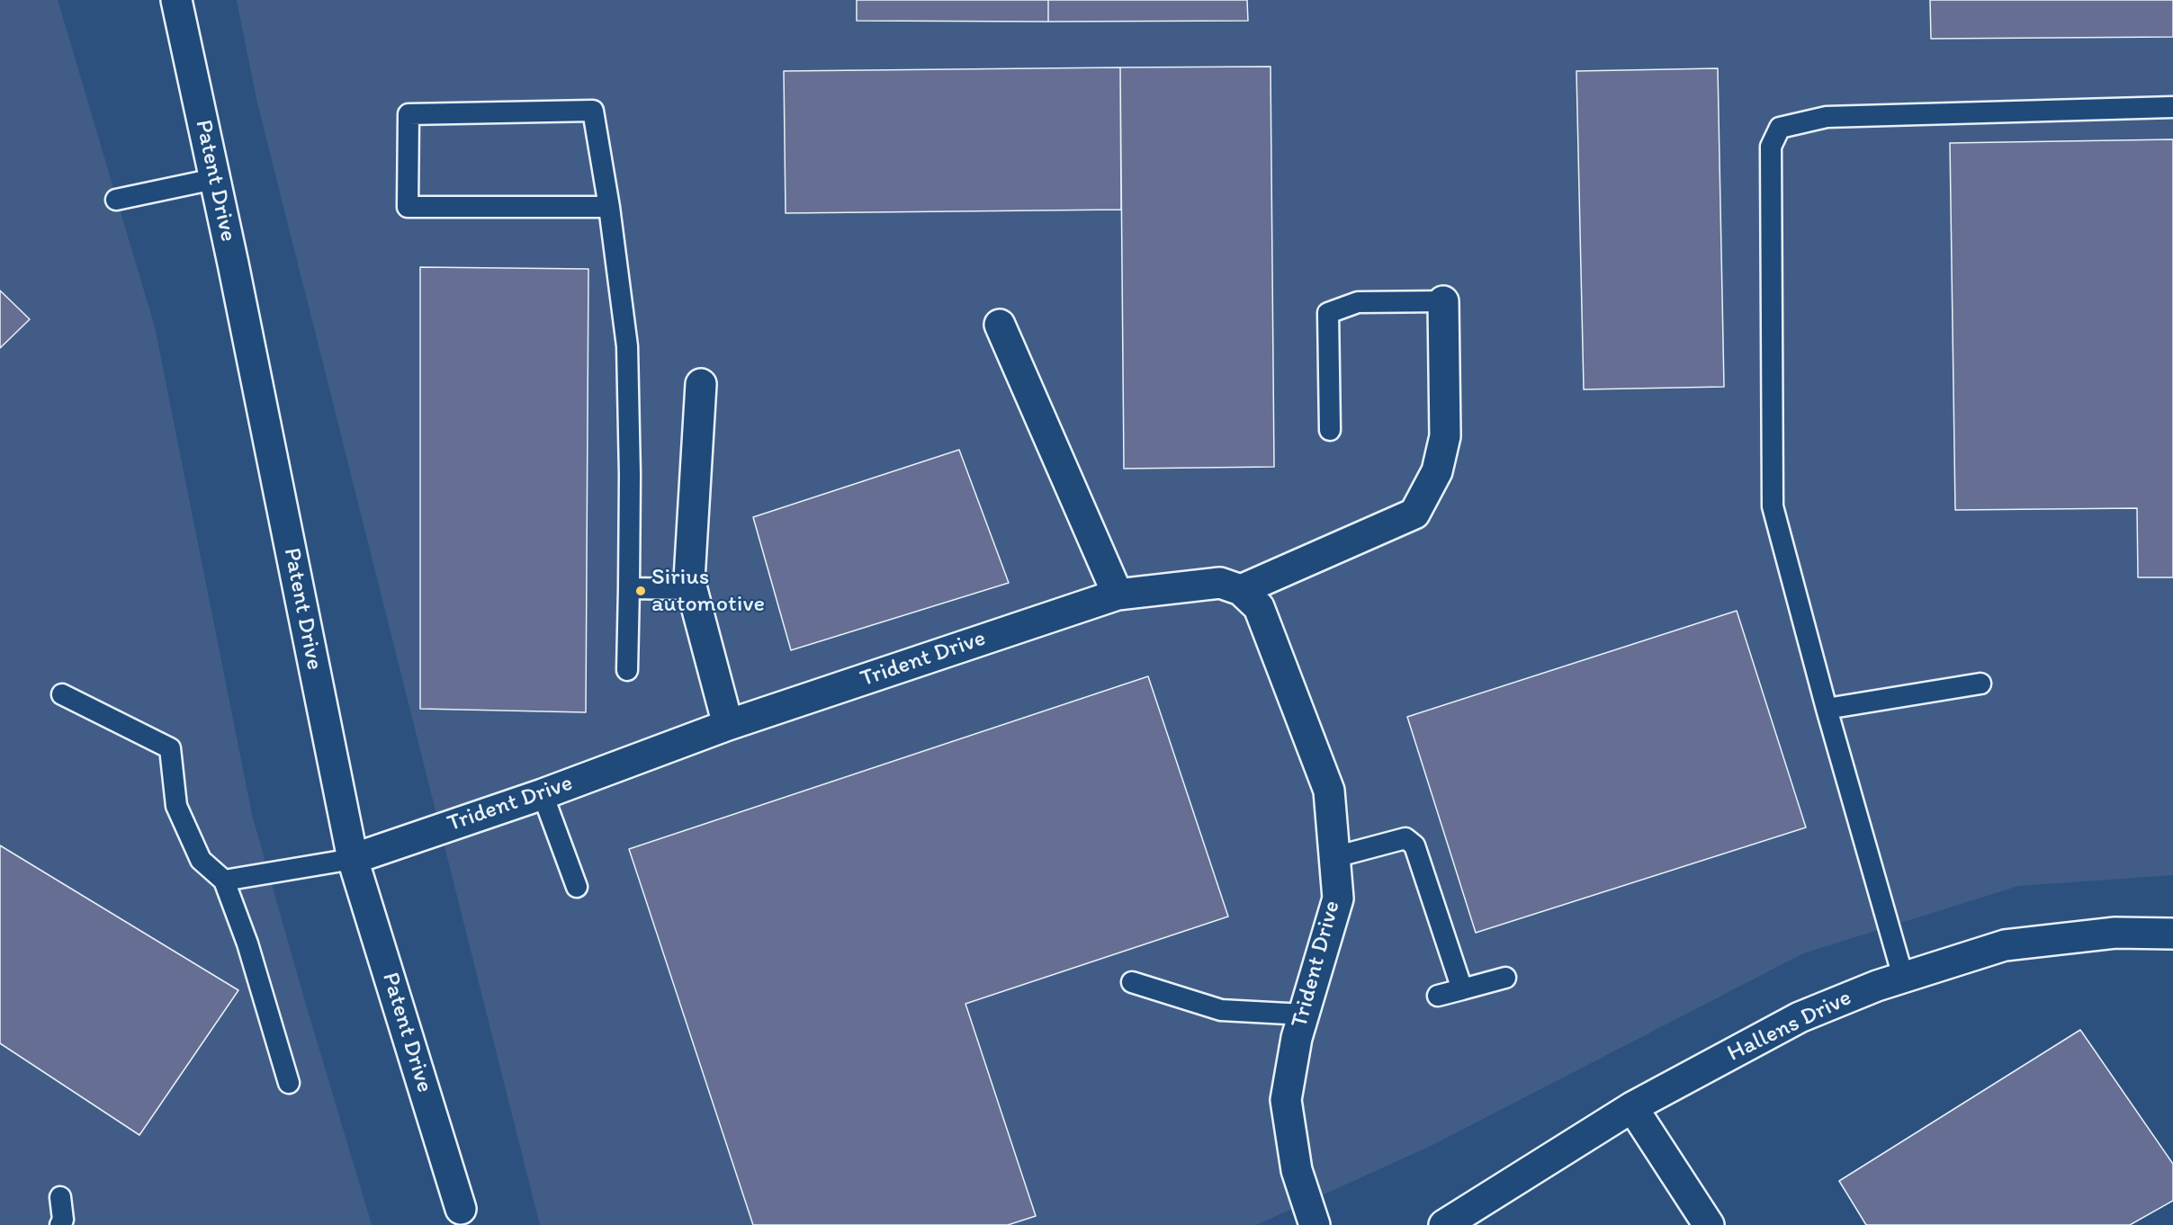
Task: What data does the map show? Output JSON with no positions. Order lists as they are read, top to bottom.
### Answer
{
  "streets": {
    "street": ["Patent Drive", "Trident Drive", "Hallens Drive"]
  },
  "crossings": [
    ["Patent Drive", "Trident Drive"]
  ],
  "places": ["Sirius automotive"]
}
